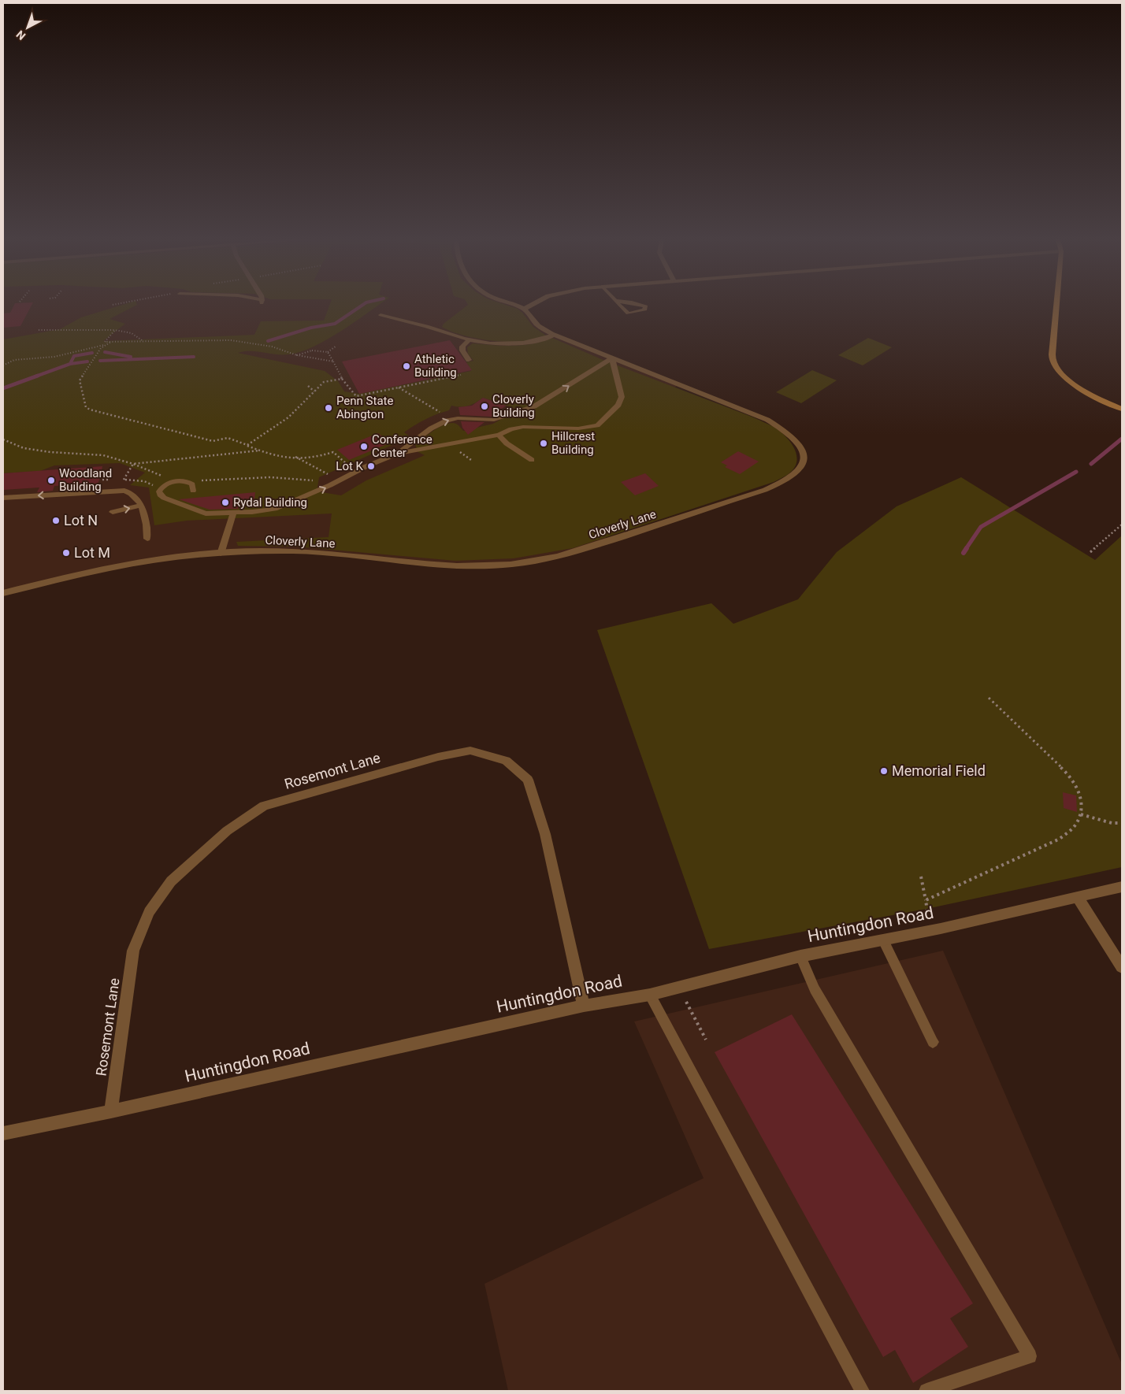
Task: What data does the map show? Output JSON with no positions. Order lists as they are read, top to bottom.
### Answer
{
  "streets": {
    "street": ["Cloverly Lane", "Rosemont Lane", "Huntingdon Road"]
  },
  "crossings": [
    ["Rosemont Lane", "Huntingdon Road"]
  ],
  "places": [
    "Athletic Building",
    "Cloverly Building",
    "Penn State Abington",
    "Hillcrest Building",
    "Conference Center",
    "Lot K",
    "Woodland Building",
    "Rydal Building",
    "Lot N",
    "Lot M",
    "Memorial Field"
  ],
  "north": "bottom left"
}
